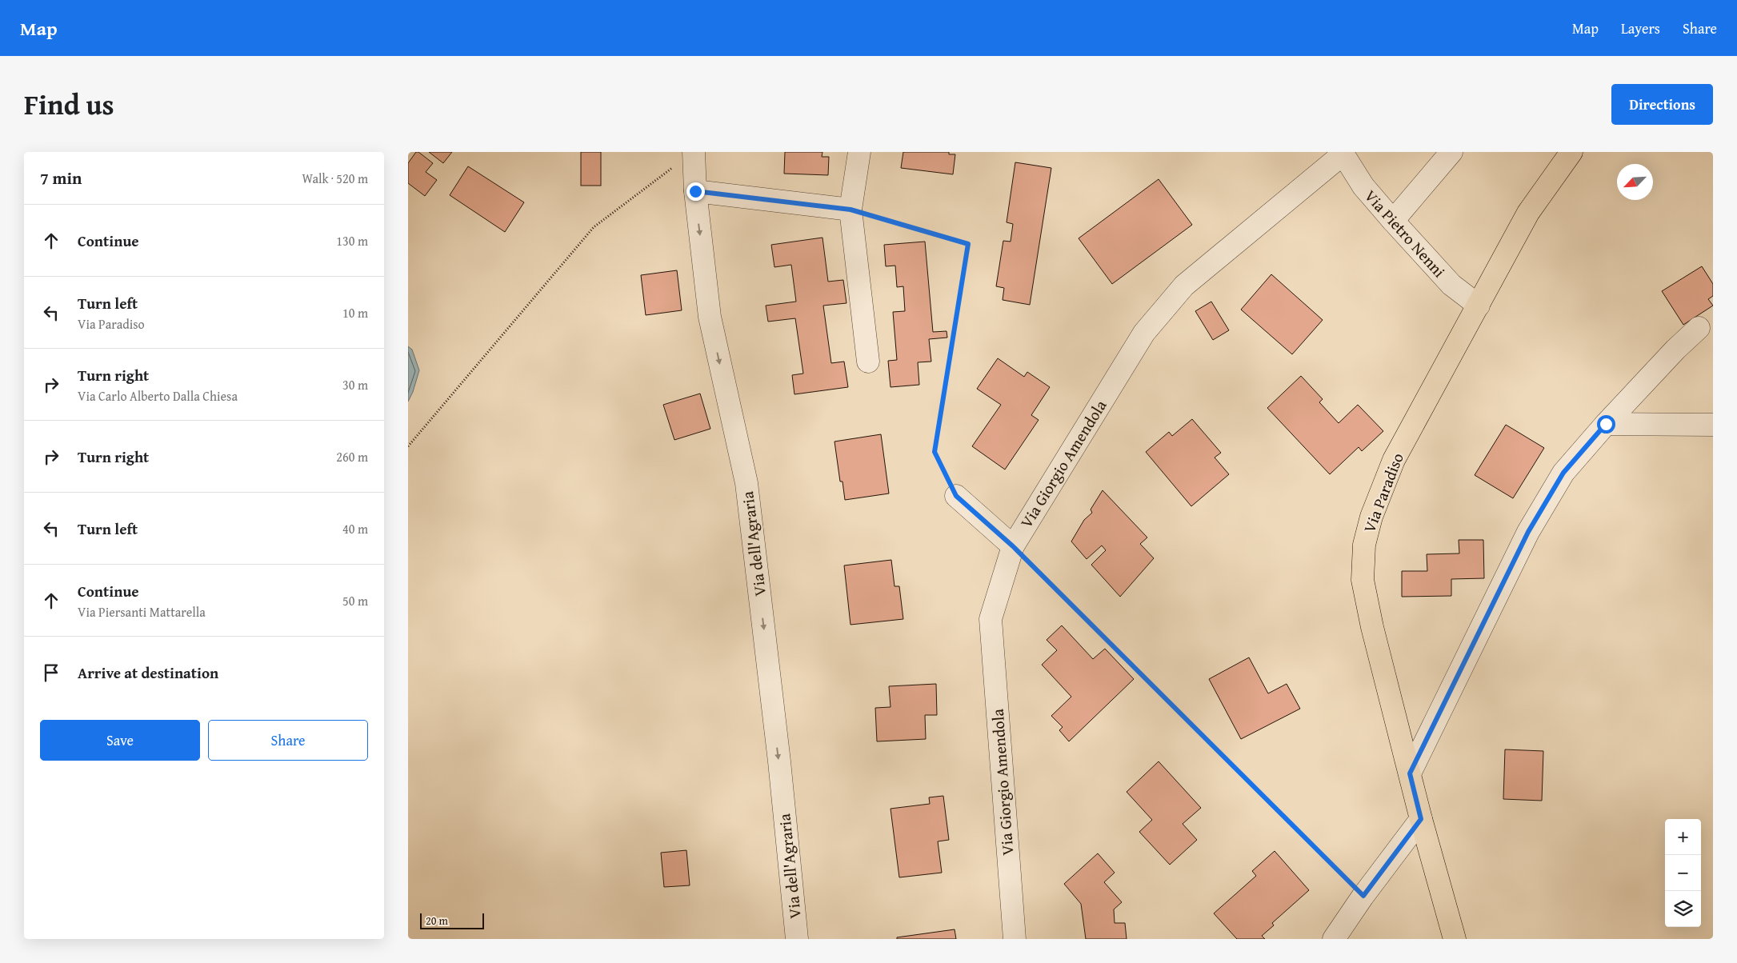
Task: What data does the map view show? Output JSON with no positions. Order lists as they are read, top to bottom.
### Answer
{
  "streets": {
    "main road": ["Via Paradiso"],
    "street": ["Via Pietro Nenni", "Via Giorgio Amendola", "Via dell'Agraria"]
  },
  "crossings": [
    ["Via Pietro Nenni", "Via Giorgio Amendola"],
    ["Via Pietro Nenni", "Via Paradiso"]
  ],
  "one_way": ["Via dell'Agraria"],
  "scale_bar": "20 m",
  "north": "bottom left",
  "page": {
    "header": "Map",
    "nav": ["Map", "Layers", "Share"],
    "title": "Find us",
    "buttons": [
      "Directions",
      ["Save", "Share"]
    ],
    "heading": ["7 min", "Walk · 520 m"],
    "list": [
      ["Continue", "130 m"],
      ["Turn left", "Via Paradiso", "10 m"],
      ["Turn right", "Via Carlo Alberto Dalla Chiesa", "30 m"],
      ["Turn right", "260 m"],
      ["Turn left", "40 m"],
      ["Continue", "Via Piersanti Mattarella", "50 m"],
      "Arrive at destination"
    ],
    "map_buttons": ["+", "−"],
    "scale": "20 m"
  }
}
